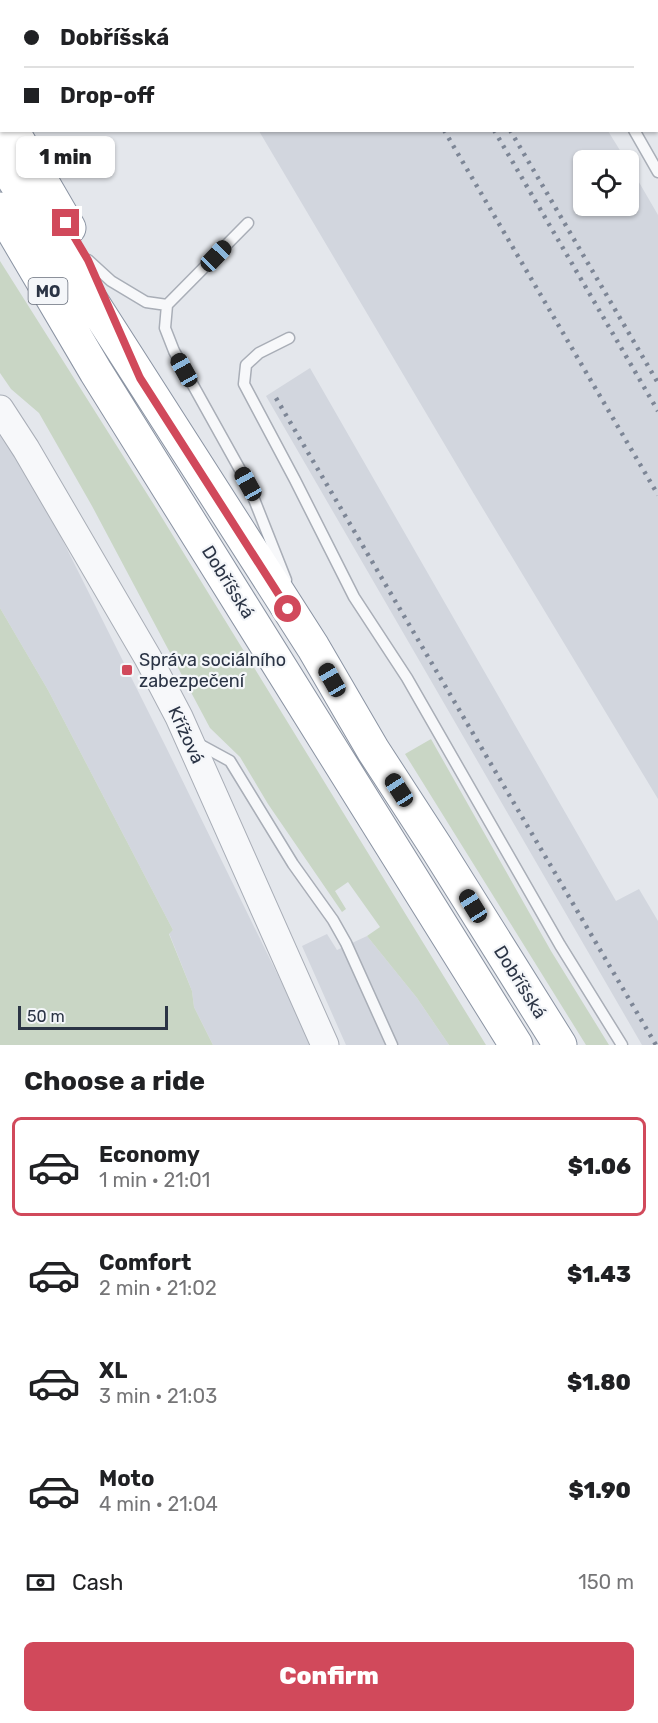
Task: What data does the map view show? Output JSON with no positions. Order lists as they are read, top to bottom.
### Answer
{
  "streets": {
    "highway": ["MO", "Dobříšská"],
    "street": ["Křížová"]
  },
  "places": {
    "transit": ["Správa sociálního zabezpečení"]
  },
  "scale_bar": "50 m",
  "page": {
    "banner": ["Dobříšská", "Drop-off"],
    "bubble": "1 min",
    "scale": "50 m",
    "heading": "Choose a ride",
    "list": [
      {
        "name": "Economy",
        "note": "1 min · 21:01",
        "value": "$1.06"
      },
      {
        "name": "Comfort",
        "note": "2 min · 21:02",
        "value": "$1.43"
      },
      {
        "name": "XL",
        "note": "3 min · 21:03",
        "value": "$1.80"
      },
      {
        "name": "Moto",
        "note": "4 min · 21:04",
        "value": "$1.90"
      }
    ],
    "pay": ["Cash", "150 m"],
    "buttons": "Confirm"
  }
}
